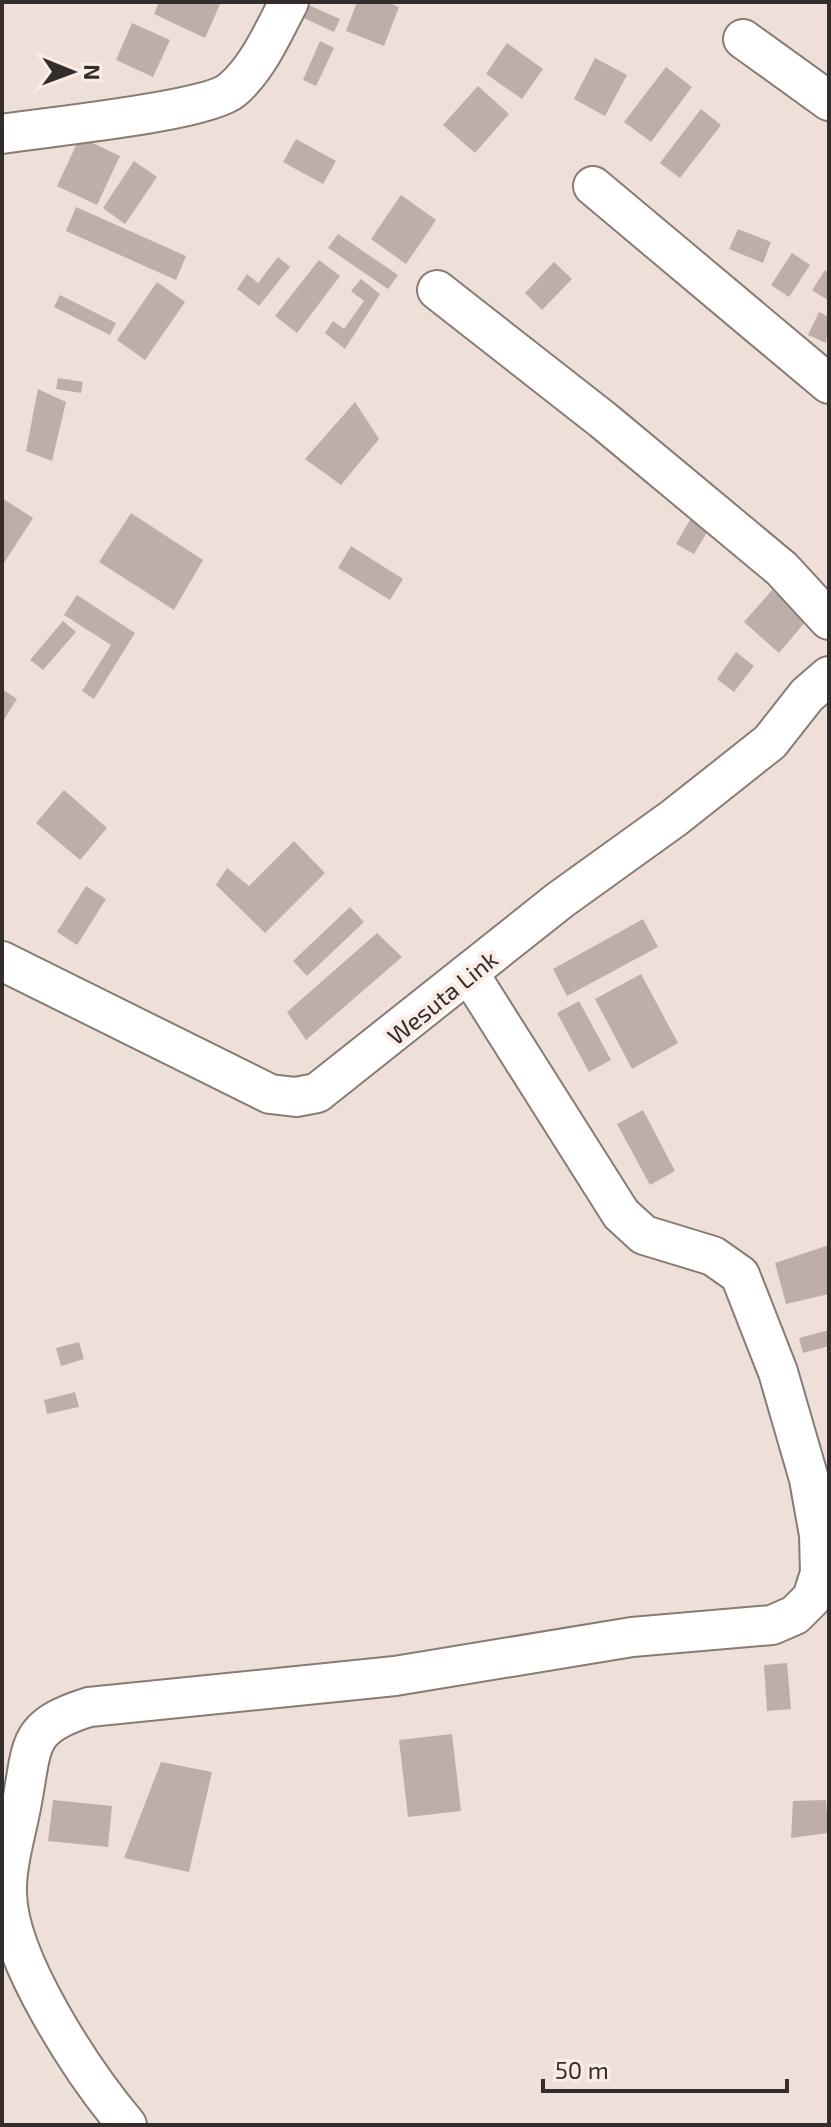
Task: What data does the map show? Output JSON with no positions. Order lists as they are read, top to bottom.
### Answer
{
  "streets": {
    "street": ["Wesuta Link"]
  },
  "scale_bar": "50 m",
  "north": "right"
}
